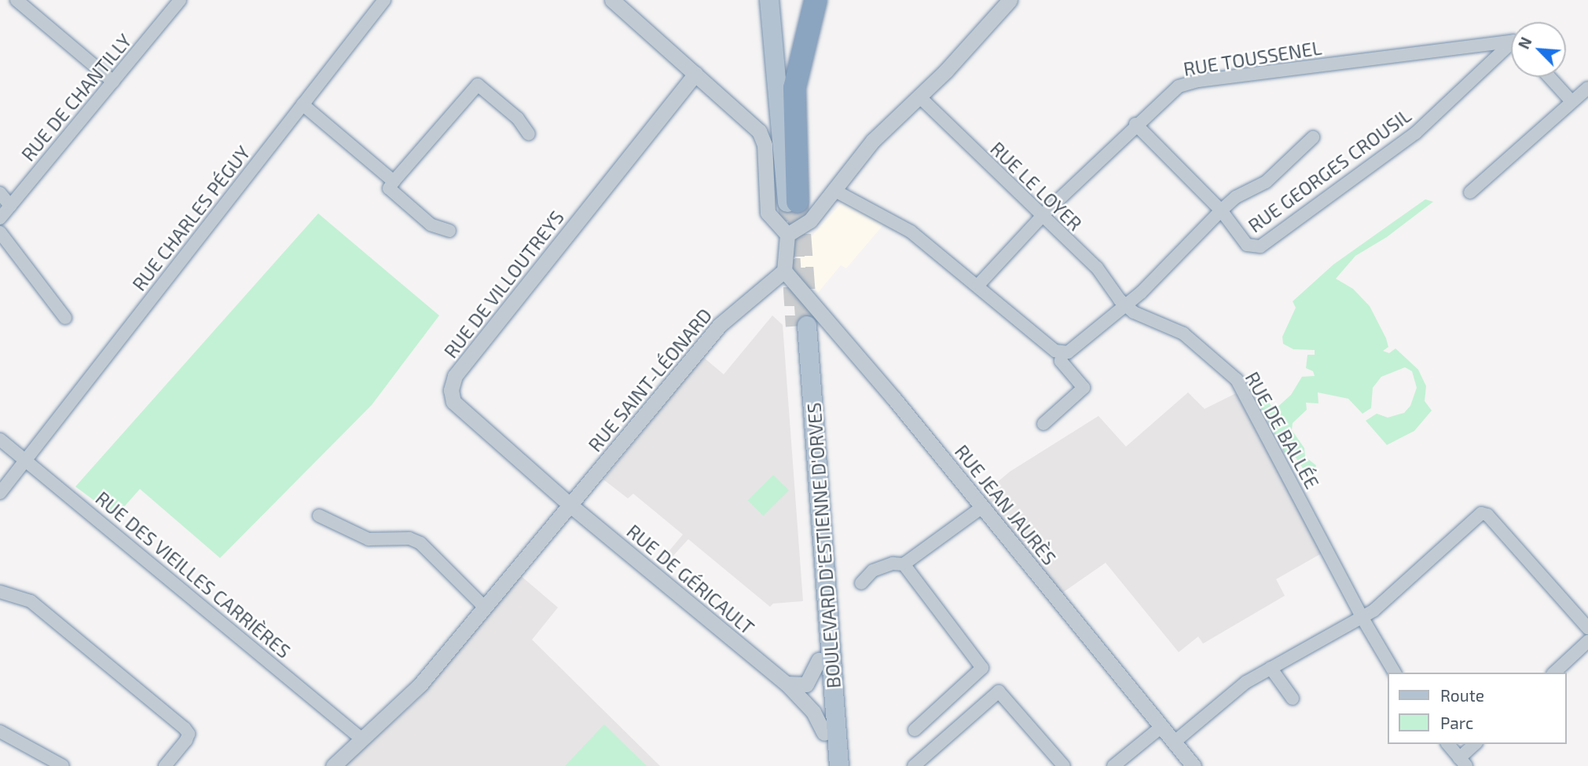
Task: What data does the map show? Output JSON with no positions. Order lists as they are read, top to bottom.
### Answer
{
  "streets": {
    "main road": ["BOULEVARD D'ESTIENNE D'ORVES"],
    "street": [
      "RUE TOUSSENEL",
      "RUE DE CHANTILLY",
      "RUE GEORGES CROUSIL",
      "RUE LE LOYER",
      "RUE CHARLES PÉGUY",
      "RUE DE VILLOUTREYS",
      "RUE SAINT-LÉONARD",
      "RUE DE BALLÉE",
      "RUE JEAN JAURÈS",
      "RUE DES VIEILLES CARRIÈRES",
      "RUE DE GÉRICAULT"
    ]
  },
  "crossings": [
    ["RUE TOUSSENEL", "RUE LE LOYER"],
    ["RUE GEORGES CROUSIL", "RUE LE LOYER"],
    ["RUE GEORGES CROUSIL", "RUE DE BALLÉE"],
    ["RUE LE LOYER", "RUE DE BALLÉE"],
    ["RUE CHARLES PÉGUY", "RUE DES VIEILLES CARRIÈRES"],
    ["RUE DE VILLOUTREYS", "RUE SAINT-LÉONARD"],
    ["RUE DE VILLOUTREYS", "RUE DE GÉRICAULT"],
    ["RUE SAINT-LÉONARD", "RUE JEAN JAURÈS"],
    ["RUE SAINT-LÉONARD", "RUE DES VIEILLES CARRIÈRES"],
    ["RUE SAINT-LÉONARD", "RUE DE GÉRICAULT"],
    ["BOULEVARD D'ESTIENNE D'ORVES", "RUE DE GÉRICAULT"]
  ],
  "legend": ["Route", "Parc"],
  "north": "top left"
}
